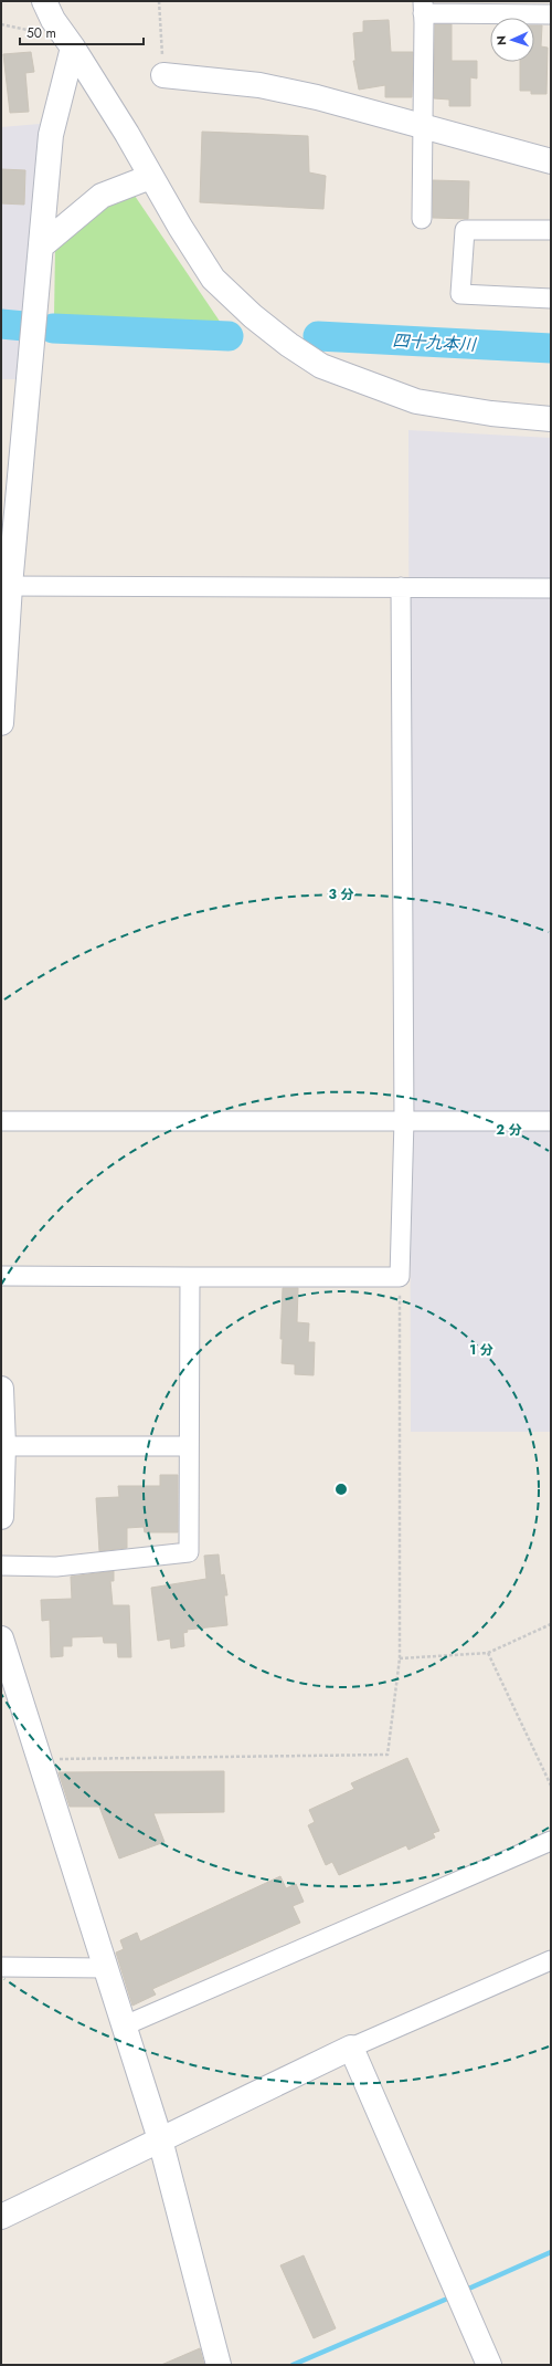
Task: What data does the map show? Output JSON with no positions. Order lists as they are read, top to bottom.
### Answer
{
  "water": ["四十九本川"],
  "scale_bar": "50 m",
  "north": "left",
  "rings": ["3 分", "2 分", "1 分"]
}
